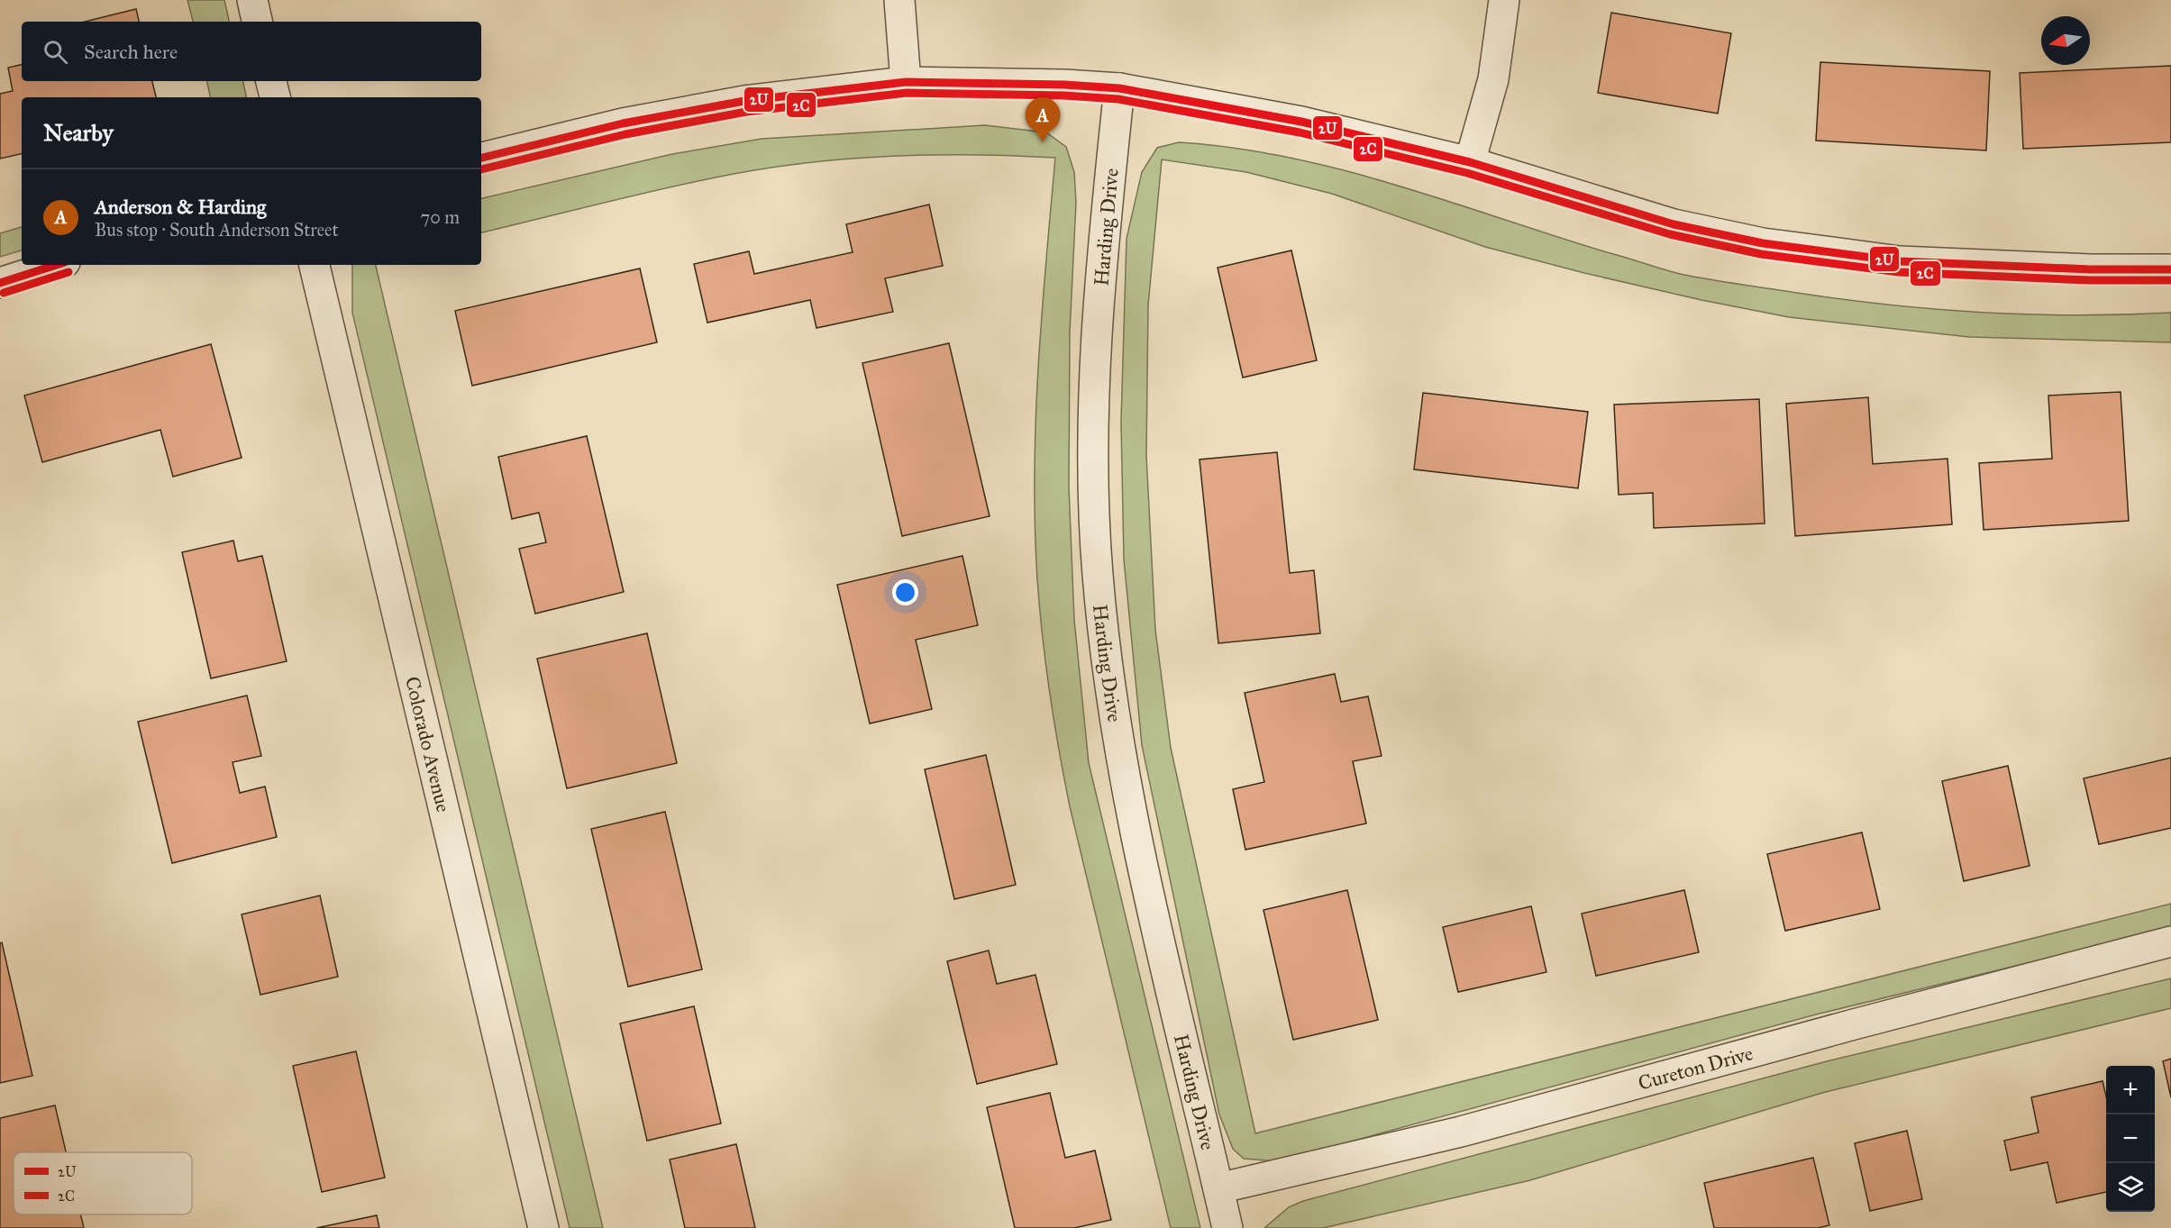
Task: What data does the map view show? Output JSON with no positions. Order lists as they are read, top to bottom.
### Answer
{
  "streets": {
    "street": ["Harding Drive", "Colorado Avenue", "Cureton Drive"]
  },
  "crossings": [
    ["Harding Drive", "Cureton Drive"]
  ],
  "lines": ["transit line 2U", "transit line 2C"],
  "legend": ["2U", "2C"],
  "north": "left",
  "page": {
    "search": "Search here",
    "pins": "A",
    "heading": "Nearby",
    "list": [
      {
        "mark": "A",
        "name": "Anderson & Harding",
        "note": "Bus stop · South Anderson Street",
        "value": "70 m"
      }
    ],
    "map_buttons": ["+", "−"]
  }
}
